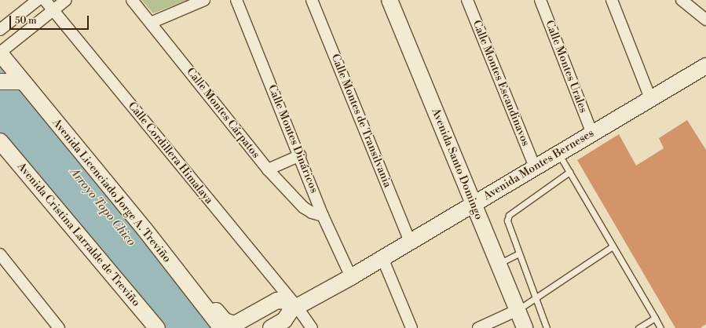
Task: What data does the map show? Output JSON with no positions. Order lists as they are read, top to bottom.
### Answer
{
  "streets": {
    "main road": [
      "Avenida Santo Domingo",
      "Avenida Montes Berneses",
      "Avenida Licenciado Jorge A. Treviño",
      "Avenida Cristina Larralde de Treviño"
    ],
    "street": [
      "Calle Montes Urales",
      "Calle Montes Escandinavos",
      "Calle Montes Cárpatos",
      "Calle Montes de Transilvania",
      "Calle Montes Dináricos",
      "Calle Cordillera Himalaya"
    ]
  },
  "crossings": [
    ["Calle Montes Urales", "Avenida Montes Berneses"],
    ["Calle Montes Escandinavos", "Avenida Montes Berneses"],
    ["Calle Montes Cárpatos", "Calle Montes Dináricos"],
    ["Calle Montes de Transilvania", "Avenida Montes Berneses"],
    ["Calle Montes Dináricos", "Avenida Montes Berneses"],
    ["Calle Cordillera Himalaya", "Avenida Montes Berneses"],
    ["Avenida Santo Domingo", "Avenida Montes Berneses"]
  ],
  "water": ["Arroyo Topo Chico"],
  "scale_bar": "50 m"
}
